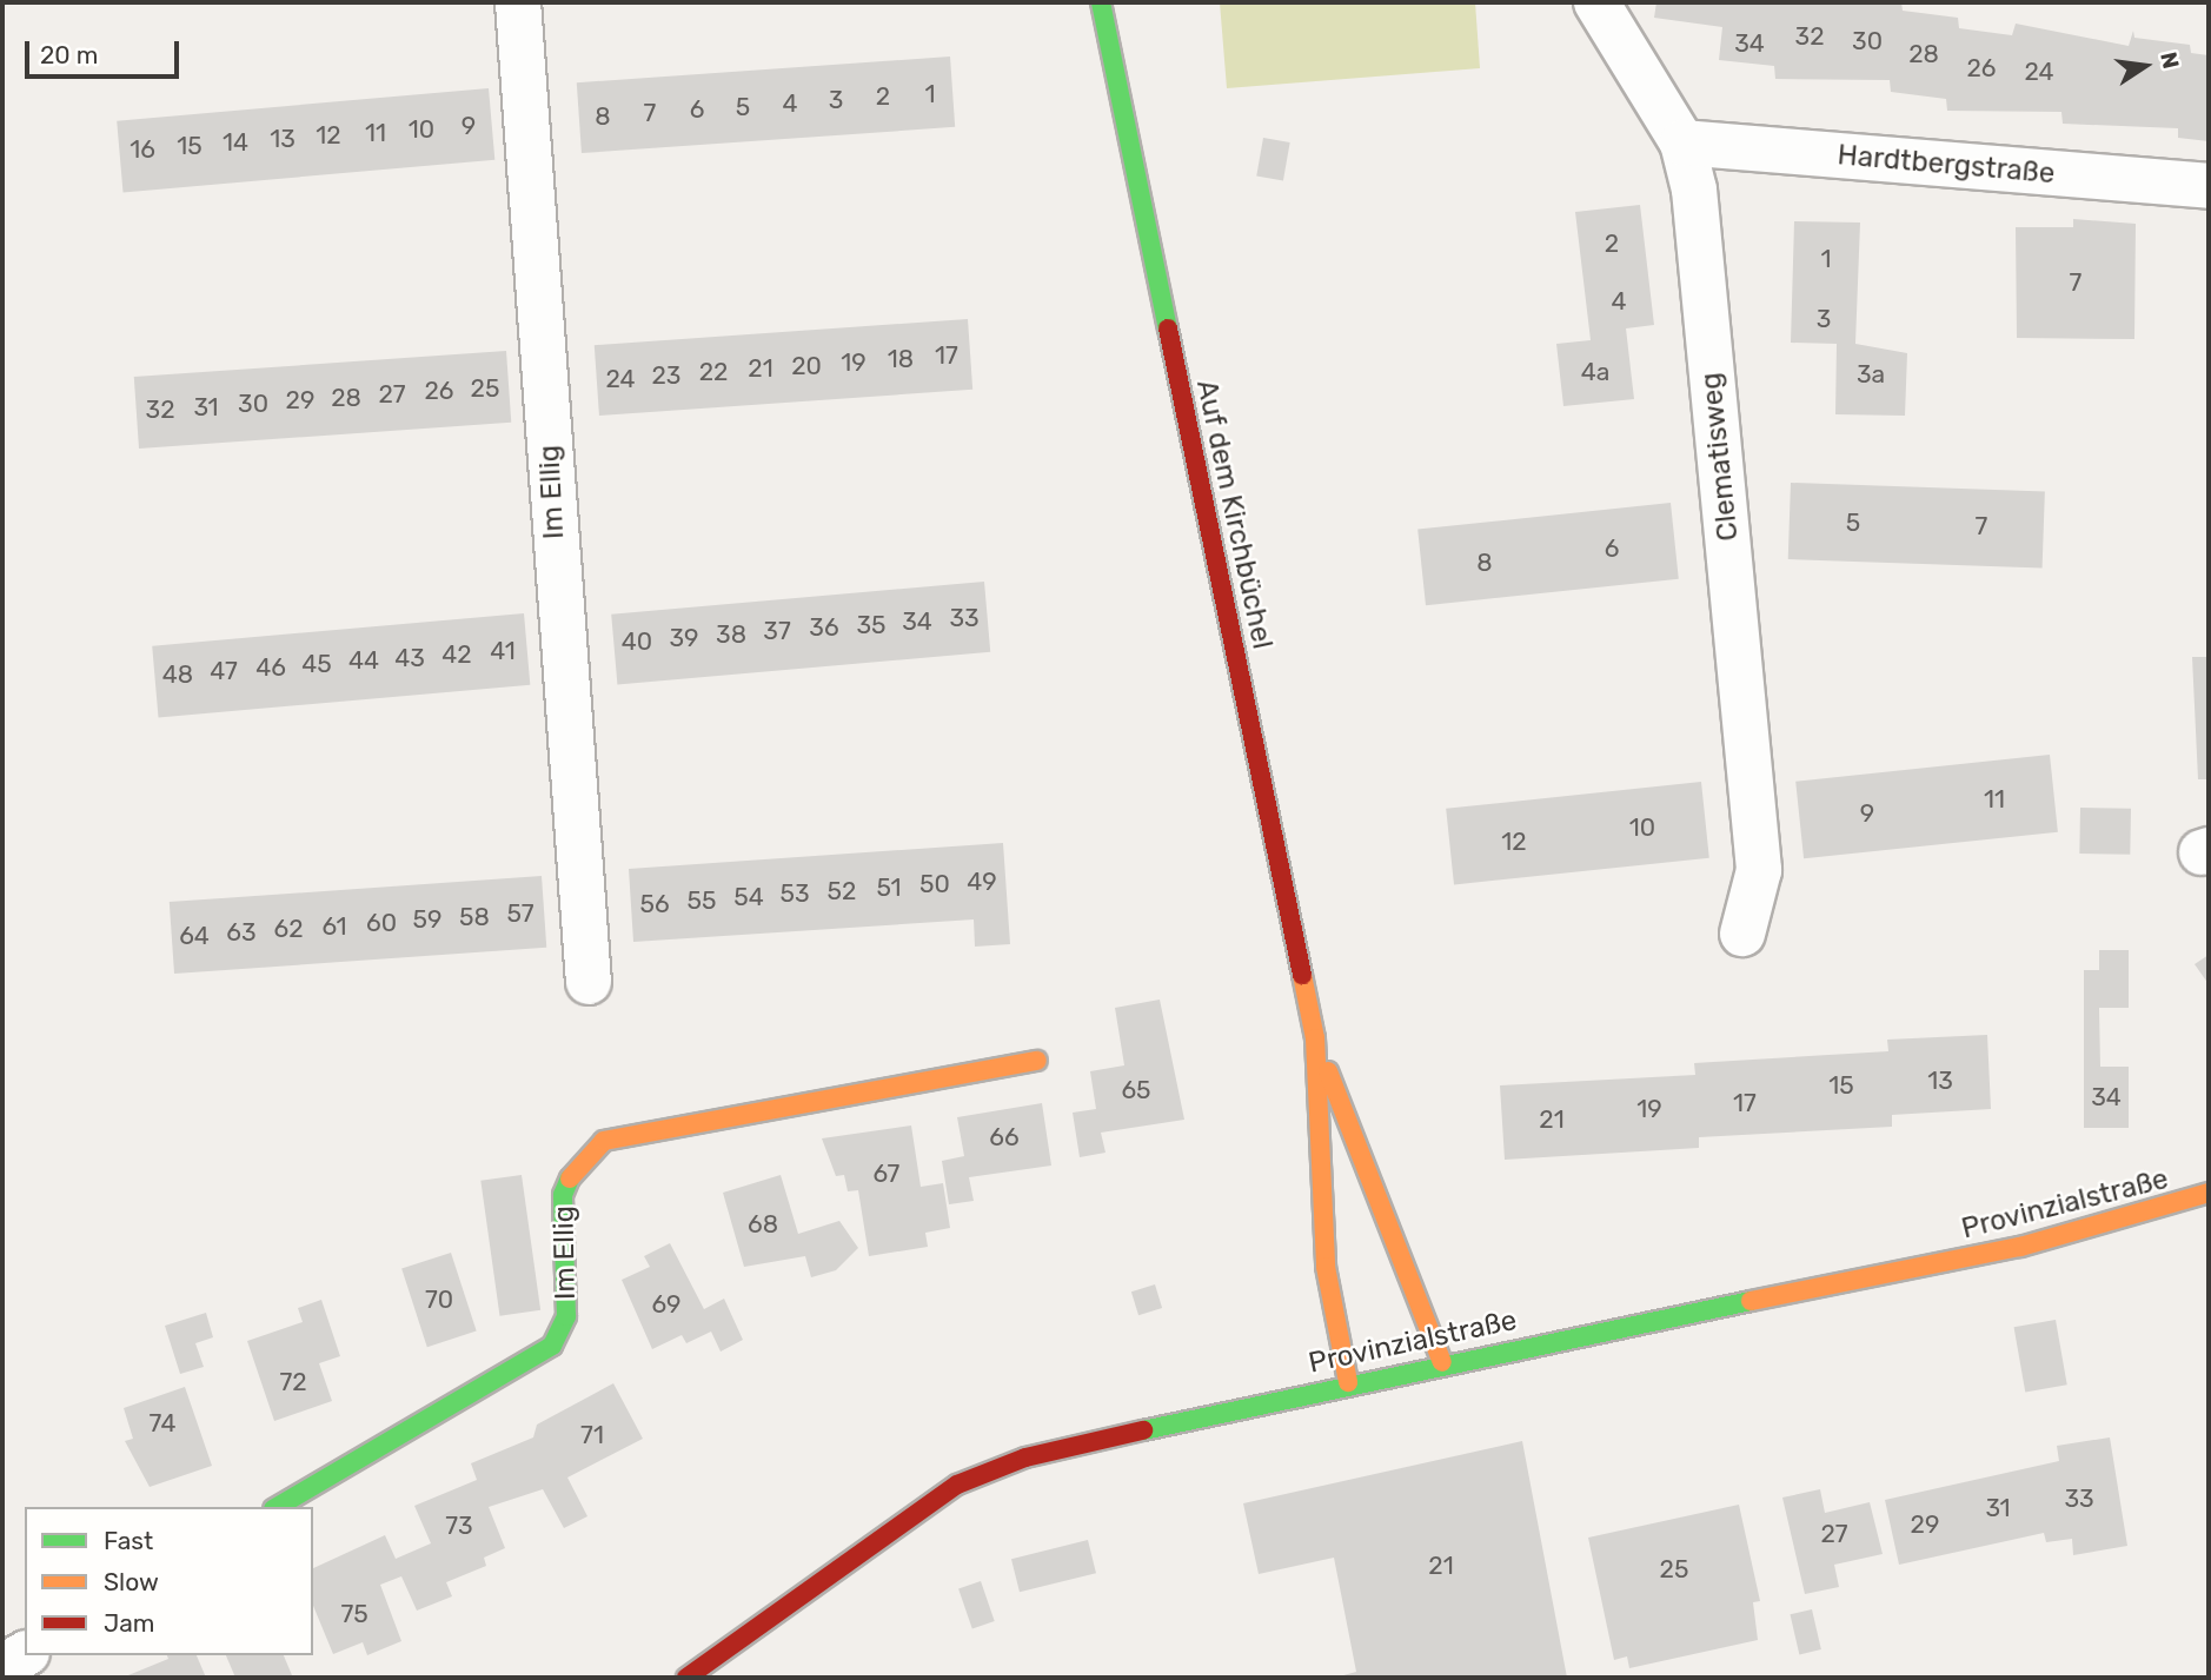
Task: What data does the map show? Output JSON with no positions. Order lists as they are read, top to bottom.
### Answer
{
  "streets": {
    "street": [
      "Hardtbergstraße",
      "Clematisweg",
      "Im Ellig",
      "Auf dem Kirchbüchel",
      "Provinzialstraße"
    ]
  },
  "crossings": [
    ["Hardtbergstraße", "Clematisweg"],
    ["Auf dem Kirchbüchel", "Provinzialstraße"]
  ],
  "house_numbers": [
    "32",
    "30",
    "34",
    "28",
    "26",
    "24",
    "1",
    "2",
    "3",
    "4",
    "5",
    "6",
    "7",
    "8",
    "9",
    "10",
    "11",
    "12",
    "13",
    "14",
    "15",
    "16",
    "2",
    "1",
    "7",
    "4",
    "3",
    "17",
    "18",
    "19",
    "20",
    "21",
    "22",
    "4a",
    "3a",
    "23",
    "24",
    "25",
    "26",
    "27",
    "28",
    "29",
    "30",
    "31",
    "32",
    "5",
    "7",
    "6",
    "8",
    "33",
    "34",
    "35",
    "36",
    "37",
    "38",
    "39",
    "40",
    "41",
    "42",
    "43",
    "44",
    "45",
    "46",
    "47",
    "48",
    "11",
    "9",
    "10",
    "12",
    "49",
    "50",
    "51",
    "52",
    "53",
    "54",
    "55",
    "56",
    "57",
    "58",
    "59",
    "60",
    "61",
    "62",
    "63",
    "64",
    "13",
    "15",
    "65",
    "34",
    "17",
    "19",
    "21",
    "66",
    "67",
    "68",
    "70",
    "69",
    "72",
    "74",
    "71",
    "33",
    "31",
    "29",
    "73",
    "27",
    "21",
    "25",
    "75"
  ],
  "legend": ["Fast", "Slow", "Jam"],
  "scale_bar": "20 m",
  "north": "right"
}
